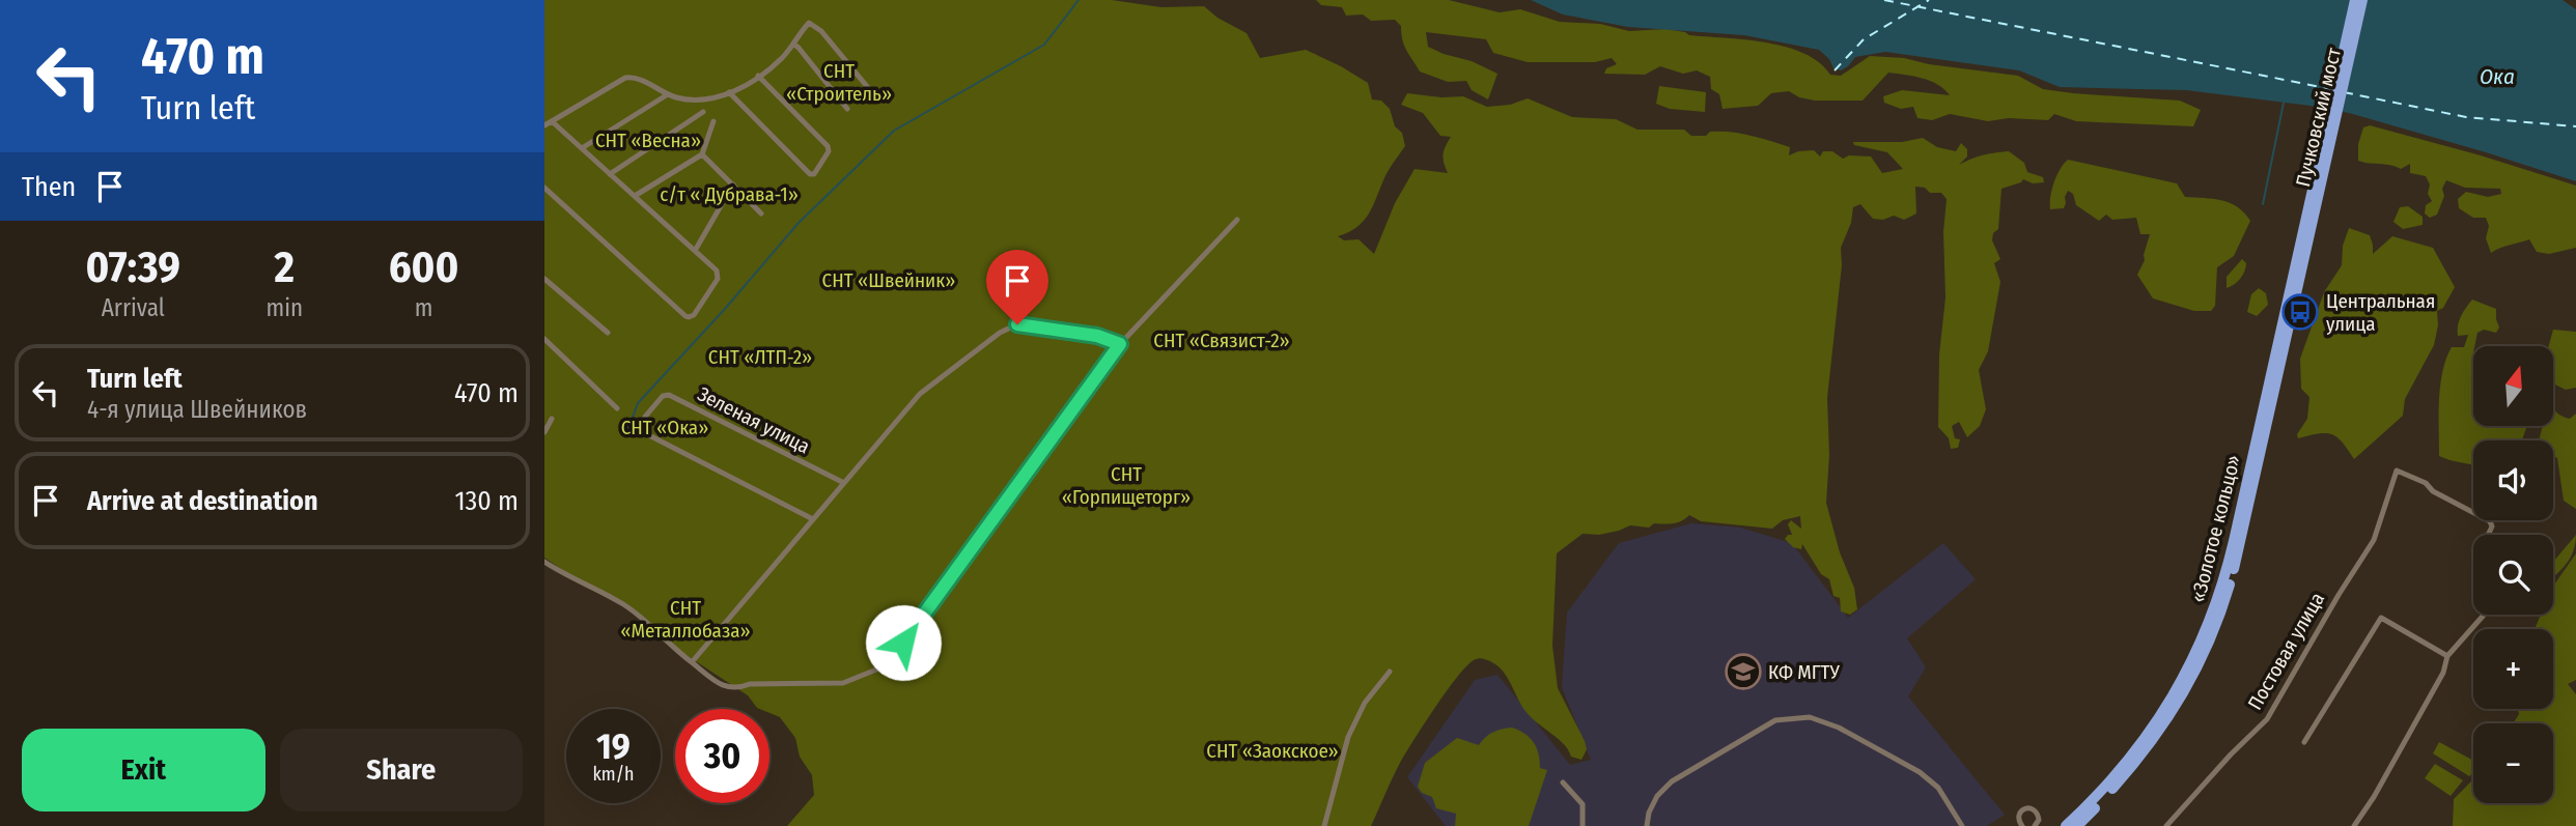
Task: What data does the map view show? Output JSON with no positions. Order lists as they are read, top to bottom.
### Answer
{
  "streets": {
    "highway": ["Пучковский мост", "«Золотое кольцо»"],
    "street": ["Зеленая улица", "Постовая улица"]
  },
  "crossings": [
    ["Пучковский мост", "«Золотое кольцо»"]
  ],
  "water": ["Ока"],
  "parks": [
    "СНТ «Строитель»",
    "СНТ «Весна»",
    "с/т « Дубрава-1»",
    "СНТ «Швейник»",
    "СНТ «Связист-2»",
    "СНТ «ЛТП-2»",
    "СНТ «Ока»",
    "СНТ «Горпищеторг»",
    "СНТ «Металлобаза»",
    "СНТ «Заокское»"
  ],
  "places": {
    "bus stop": ["Центральная улица"],
    "school or university": ["КФ МГТУ"]
  },
  "north": "top",
  "page": {
    "turn": ["470 m", "Turn left"],
    "then": "Then",
    "eta": [
      "07:39",
      "Arrival",
      "2",
      "min",
      "600",
      "m"
    ],
    "list": [
      {
        "name": "Turn left",
        "note": "4-я улица Швейников",
        "value": "470 m"
      },
      {
        "name": "Arrive at destination",
        "value": "130 m"
      }
    ],
    "map_buttons": ["+", "−"],
    "speed": "19 km/h",
    "limit": "30",
    "buttons": ["Exit", "Share"]
  }
}
